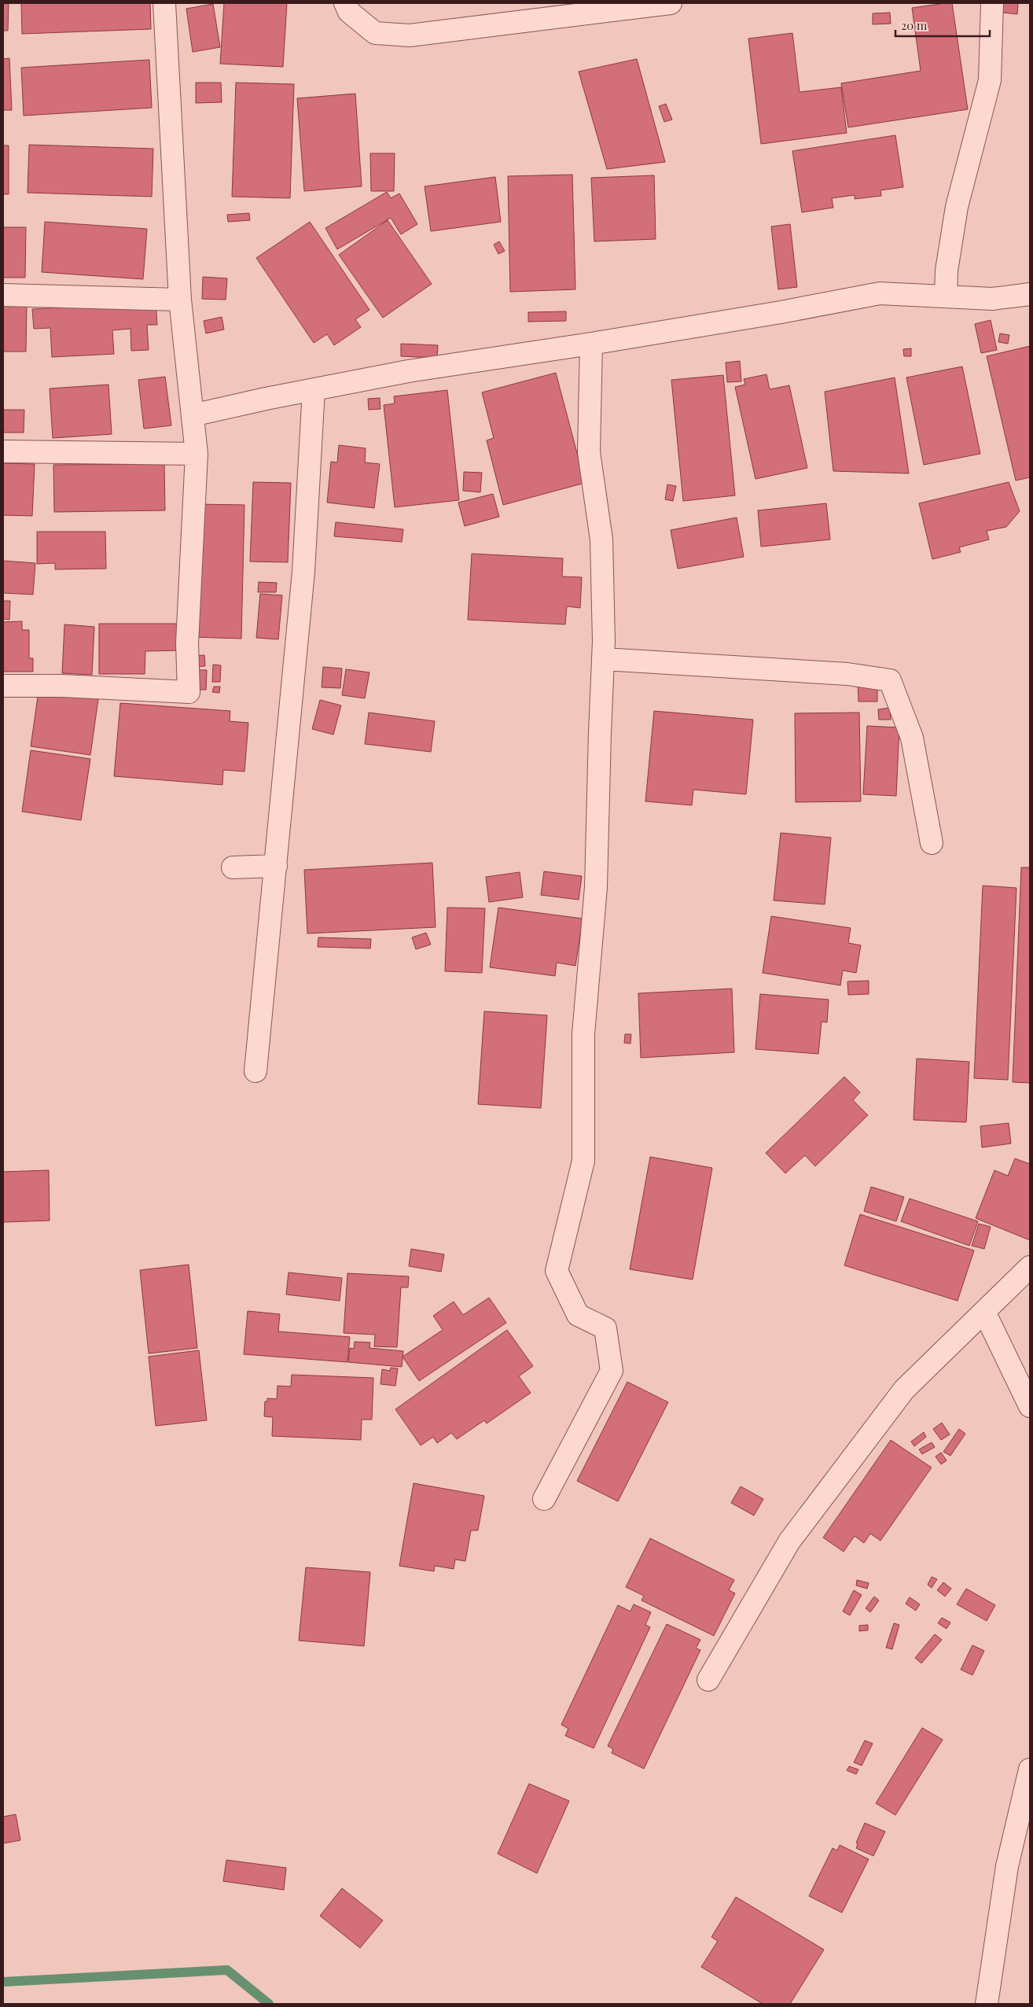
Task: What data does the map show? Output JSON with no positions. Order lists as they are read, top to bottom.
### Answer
{
  "scale_bar": "20 m"
}
